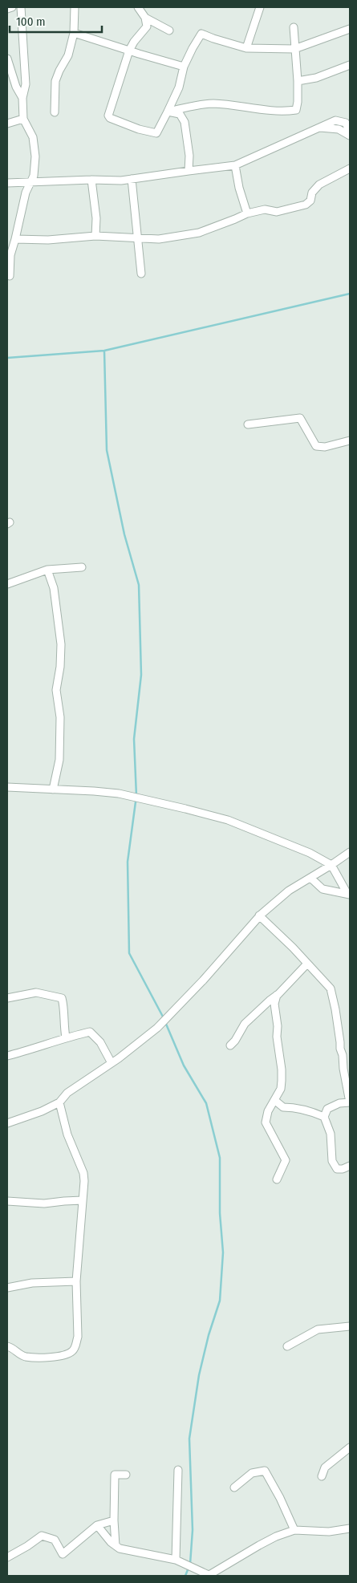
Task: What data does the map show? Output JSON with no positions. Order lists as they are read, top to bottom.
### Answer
{
  "scale_bar": "100 m"
}
